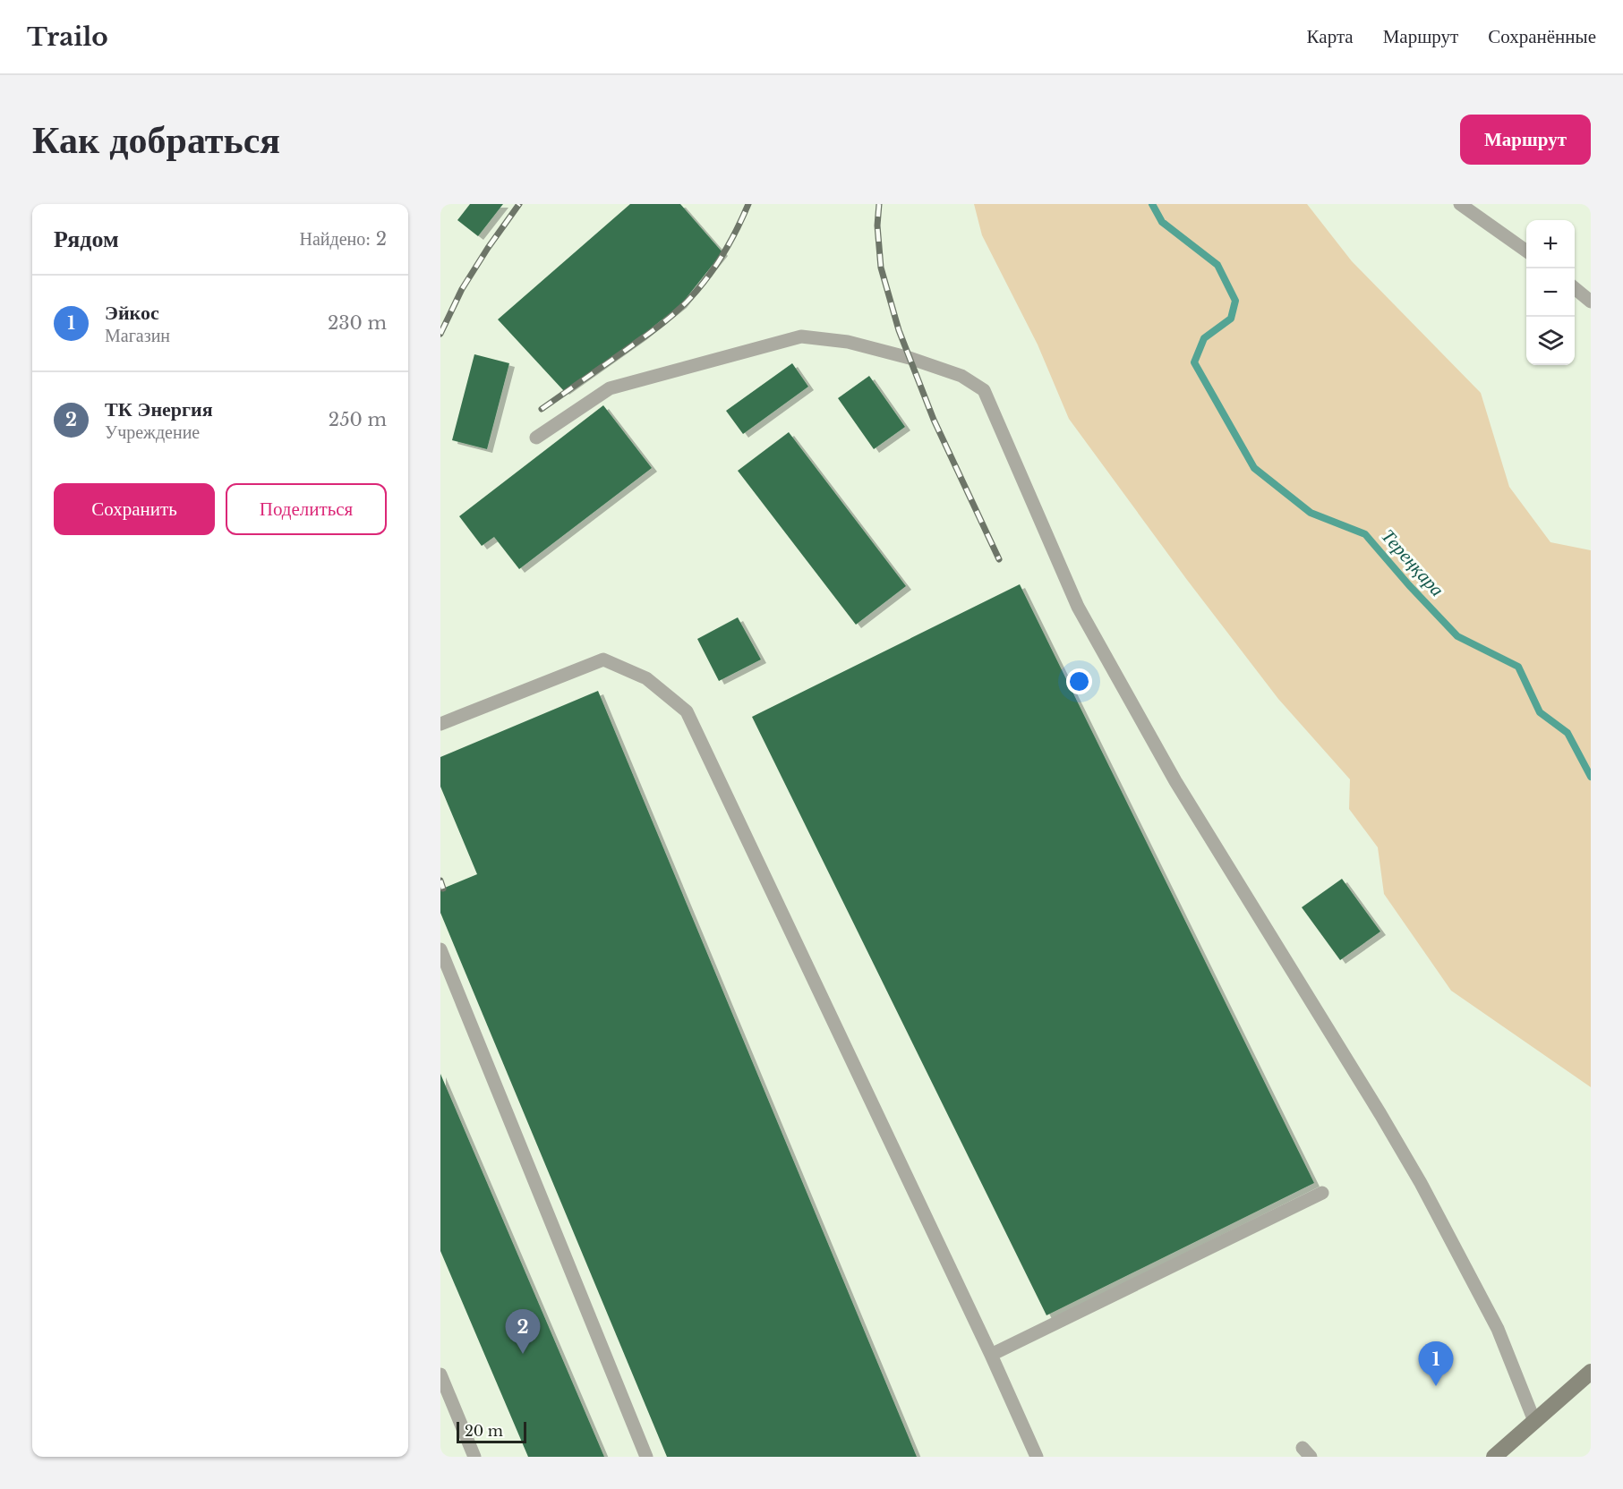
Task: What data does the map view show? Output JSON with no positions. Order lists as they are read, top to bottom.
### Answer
{
  "water": ["Тереңқара"],
  "scale_bar": "20 m",
  "page": {
    "header": "Trailo",
    "nav": ["Карта", "Маршрут", "Сохранённые"],
    "buttons": [
      "Маршрут",
      ["Сохранить", "Поделиться"]
    ],
    "title": "Как добраться",
    "heading": ["Рядом", "Найдено: 2"],
    "map_buttons": ["+", "−"],
    "list": [
      {
        "mark": "1",
        "name": "Эйкос",
        "note": "Магазин",
        "value": "230 m"
      },
      {
        "mark": "2",
        "name": "ТК Энергия",
        "note": "Учреждение",
        "value": "250 m"
      }
    ],
    "pins": ["2", "1"],
    "scale": "20 m"
  }
}
